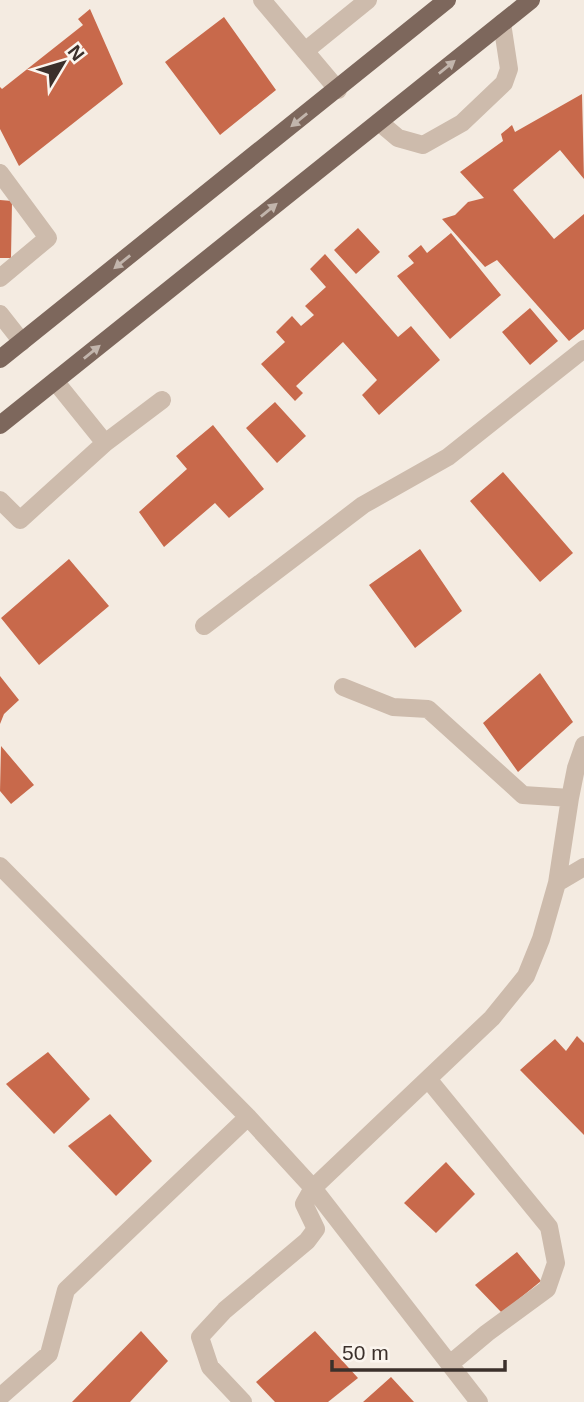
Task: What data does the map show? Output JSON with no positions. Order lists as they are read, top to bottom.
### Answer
{
  "scale_bar": "50 m",
  "north": "top right"
}
